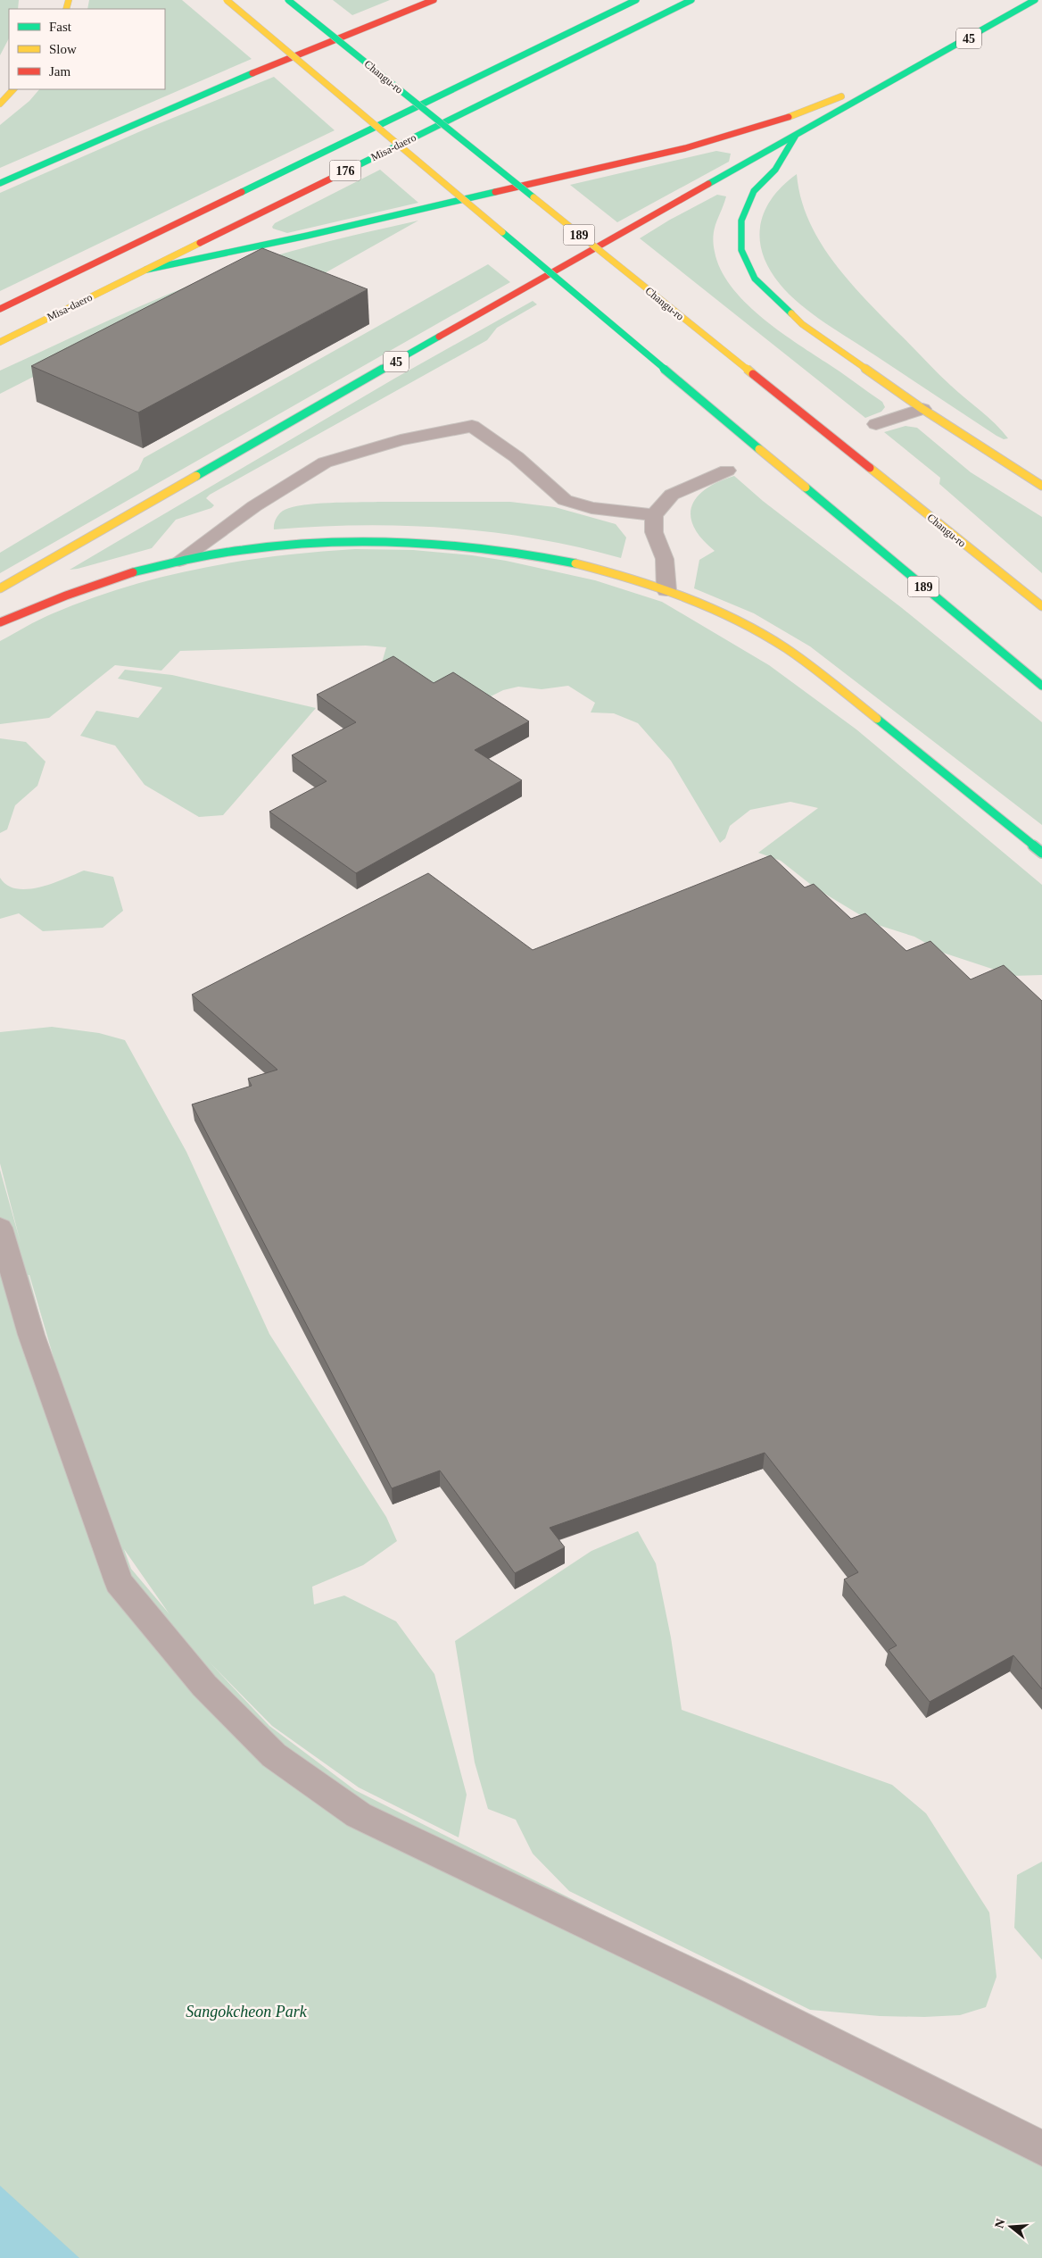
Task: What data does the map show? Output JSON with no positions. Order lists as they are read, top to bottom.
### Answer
{
  "streets": {
    "main road": [
      "45",
      "Changu-ro",
      "Misa-daero",
      "176",
      "189"
    ]
  },
  "parks": ["Sangokcheon Park"],
  "legend": ["Fast", "Slow", "Jam"],
  "north": "left"
}
